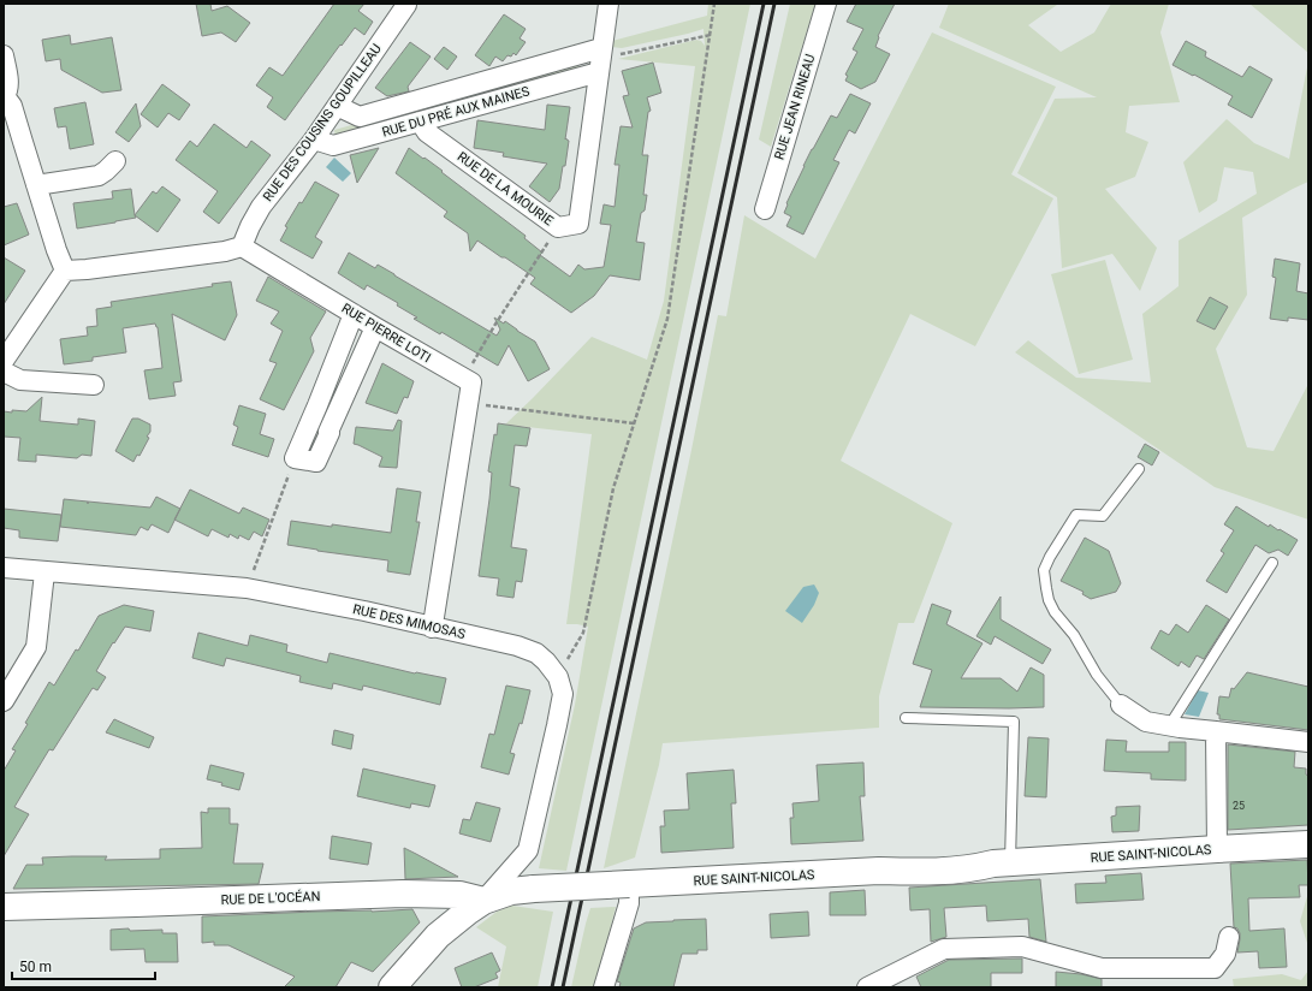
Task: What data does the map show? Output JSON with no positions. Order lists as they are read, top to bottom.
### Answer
{
  "streets": {
    "main road": ["RUE SAINT-NICOLAS", "RUE DE L'OCÉAN"],
    "street": [
      "RUE JEAN RINEAU",
      "RUE DU PRÉ AUX MAINES",
      "RUE DES COUSINS GOUPILLEAU",
      "RUE DE LA MOURIE",
      "RUE PIERRE LOTI",
      "RUE DES MIMOSAS"
    ]
  },
  "crossings": [
    ["RUE DU PRÉ AUX MAINES", "RUE DES COUSINS GOUPILLEAU"],
    ["RUE DU PRÉ AUX MAINES", "RUE DE LA MOURIE"],
    ["RUE DES COUSINS GOUPILLEAU", "RUE PIERRE LOTI"],
    ["RUE SAINT-NICOLAS", "RUE DE L'OCÉAN"]
  ],
  "house_numbers": ["25"],
  "scale_bar": "50 m"
}
